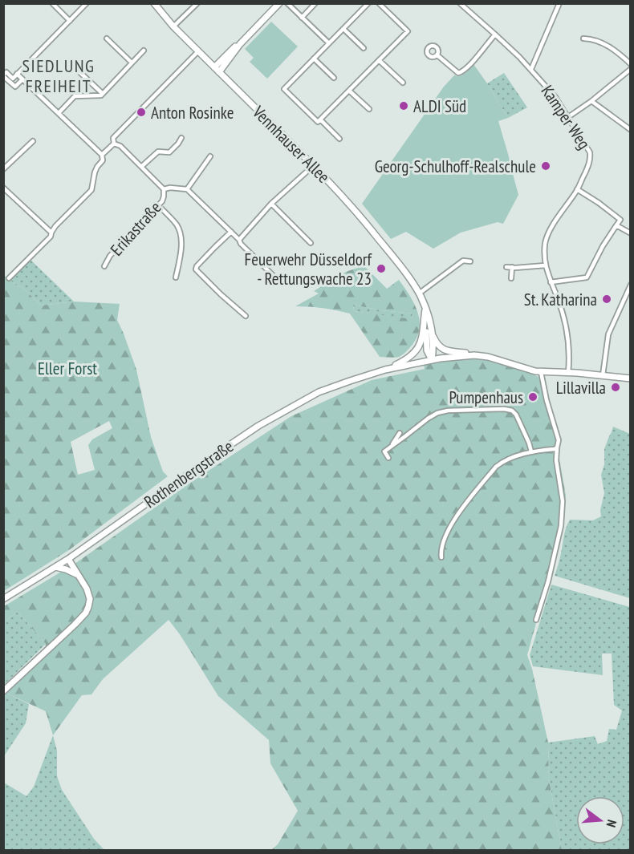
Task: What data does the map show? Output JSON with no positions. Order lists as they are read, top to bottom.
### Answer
{
  "streets": {
    "main road": ["Vennhauser Allee", "Rothenbergstraße"],
    "street": ["Kamper Weg", "Erikastraße"]
  },
  "crossings": [
    ["Vennhauser Allee", "Rothenbergstraße"]
  ],
  "districts": ["SIEDLUNG FREIHEIT"],
  "parks": ["Eller Forst"],
  "places": [
    "ALDI Süd",
    "Anton Rosinke",
    "Georg-Schulhoff-Realschule",
    "Feuerwehr Düsseldorf - Rettungswache 23",
    "St. Katharina",
    "Lillavilla",
    "Pumpenhaus"
  ],
  "north": "right"
}
